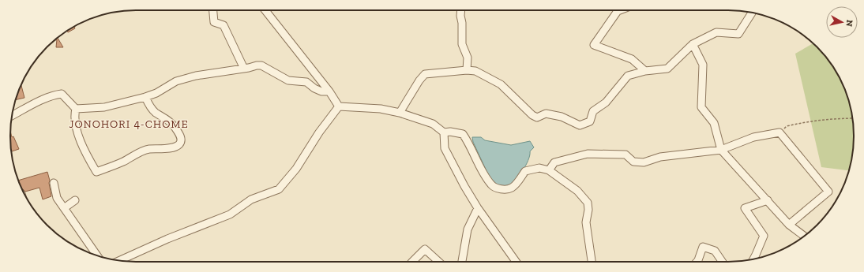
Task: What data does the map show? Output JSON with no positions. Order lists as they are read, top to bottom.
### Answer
{
  "districts": ["JONOHORI 4-CHOME"],
  "north": "right"
}
